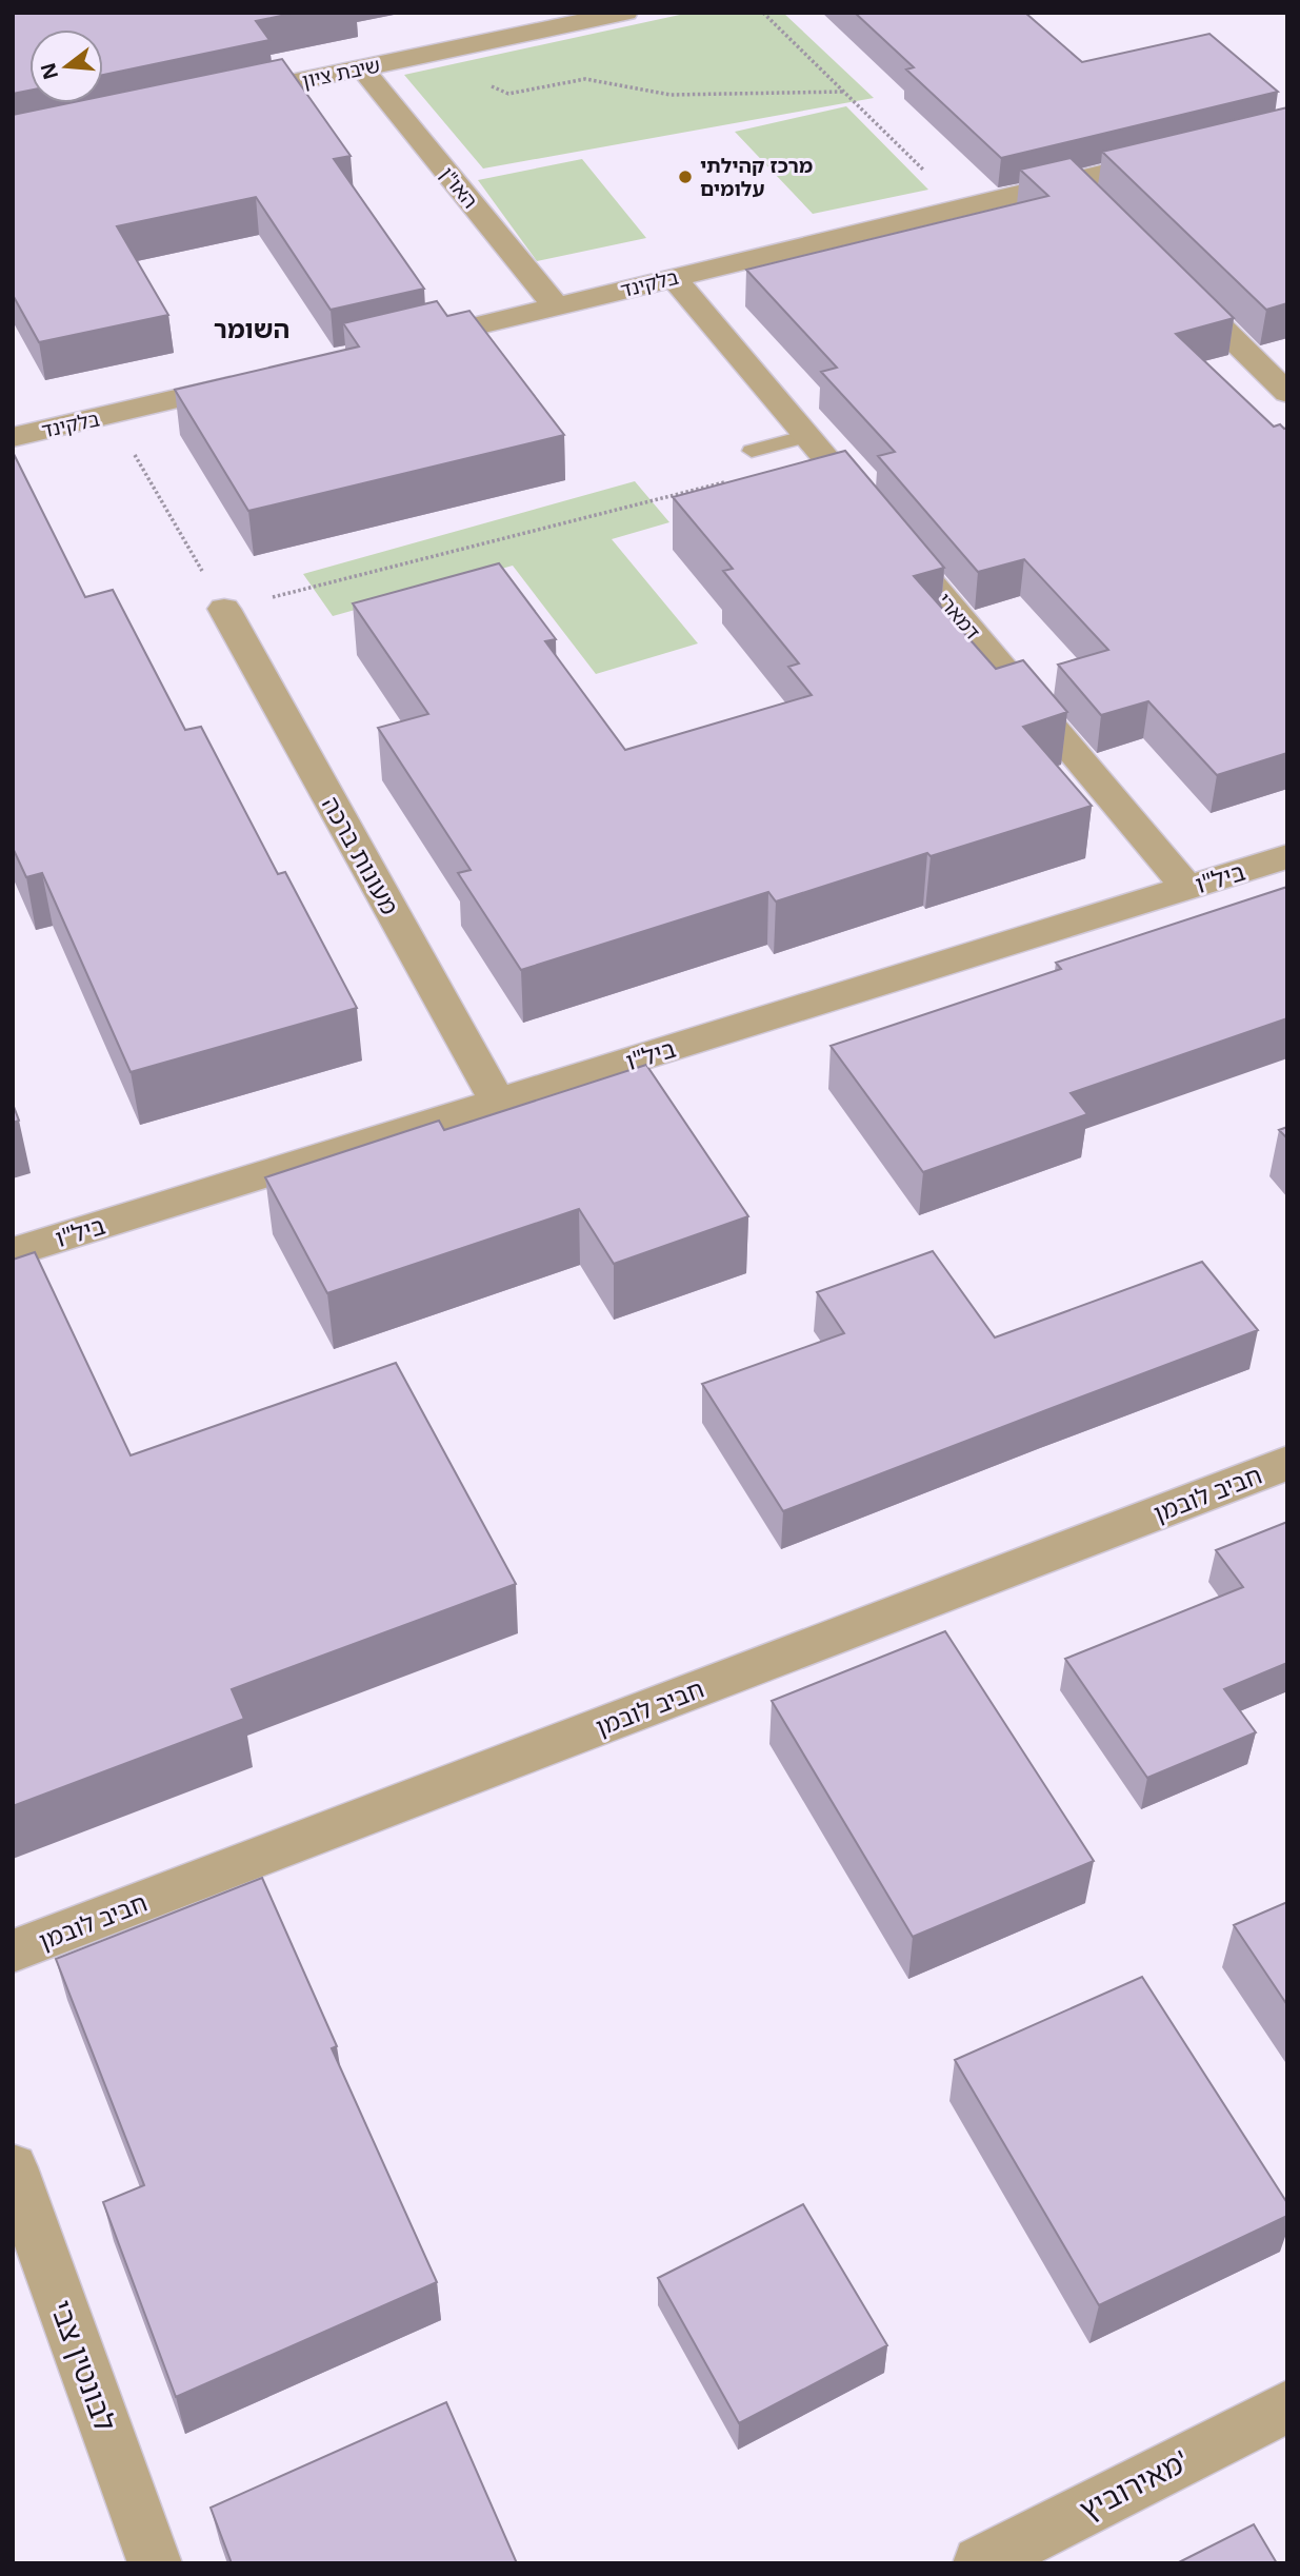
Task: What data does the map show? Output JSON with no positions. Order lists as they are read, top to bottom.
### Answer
{
  "streets": {
    "street": [
      "שיבת ציון",
      "האו\"ן",
      "בלקינד",
      "דמארי",
      "מעונות ברכה",
      "ביל\"ו",
      "חביב לובמן",
      "לבונטין צבי",
      "מאירוביץ'"
    ]
  },
  "crossings": [
    ["שיבת ציון", "האו\"ן"],
    ["האו\"ן", "בלקינד"],
    ["בלקינד", "דמארי"],
    ["דמארי", "ביל\"ו"],
    ["מעונות ברכה", "ביל\"ו"]
  ],
  "districts": ["השומר"],
  "places": ["מרכז קהילתי עלומים"],
  "north": "left"
}
